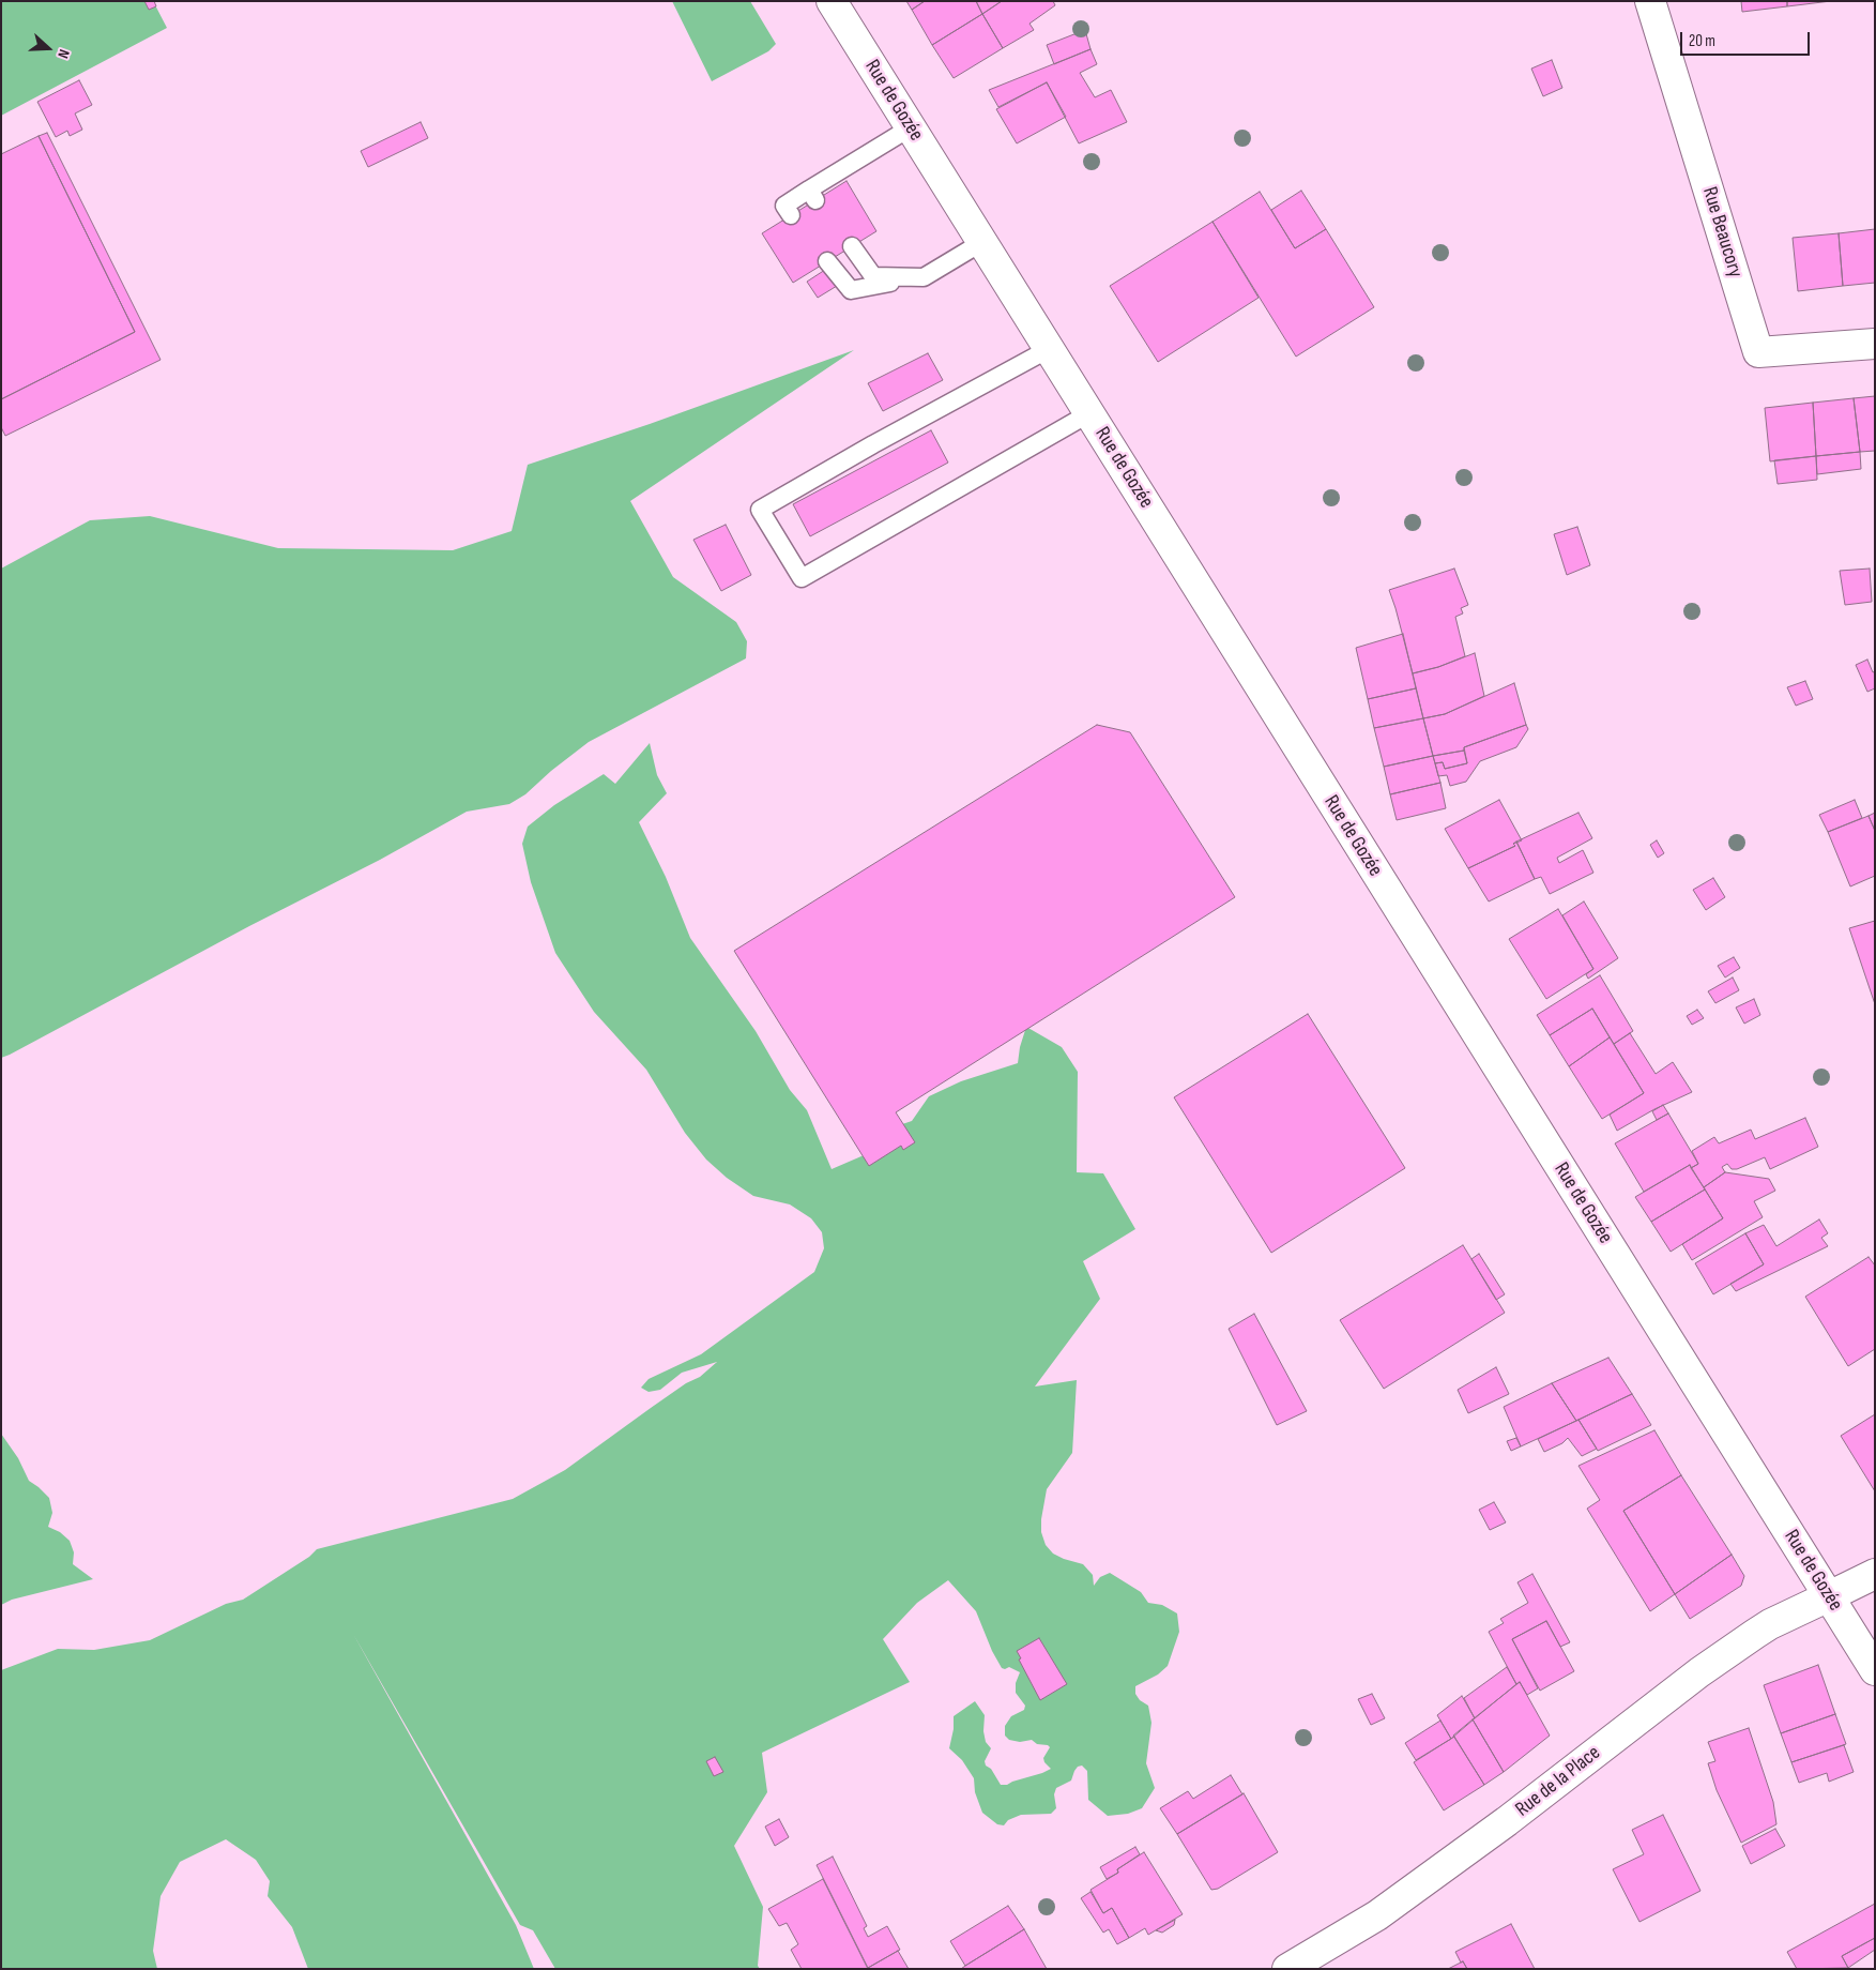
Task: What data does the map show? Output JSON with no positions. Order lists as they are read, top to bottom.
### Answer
{
  "streets": {
    "main road": ["Rue de Gozée", "Rue Beaucory", "Rue de la Place"]
  },
  "crossings": [
    ["Rue de Gozée", "Rue de la Place"]
  ],
  "scale_bar": "20 m",
  "north": "right"
}
